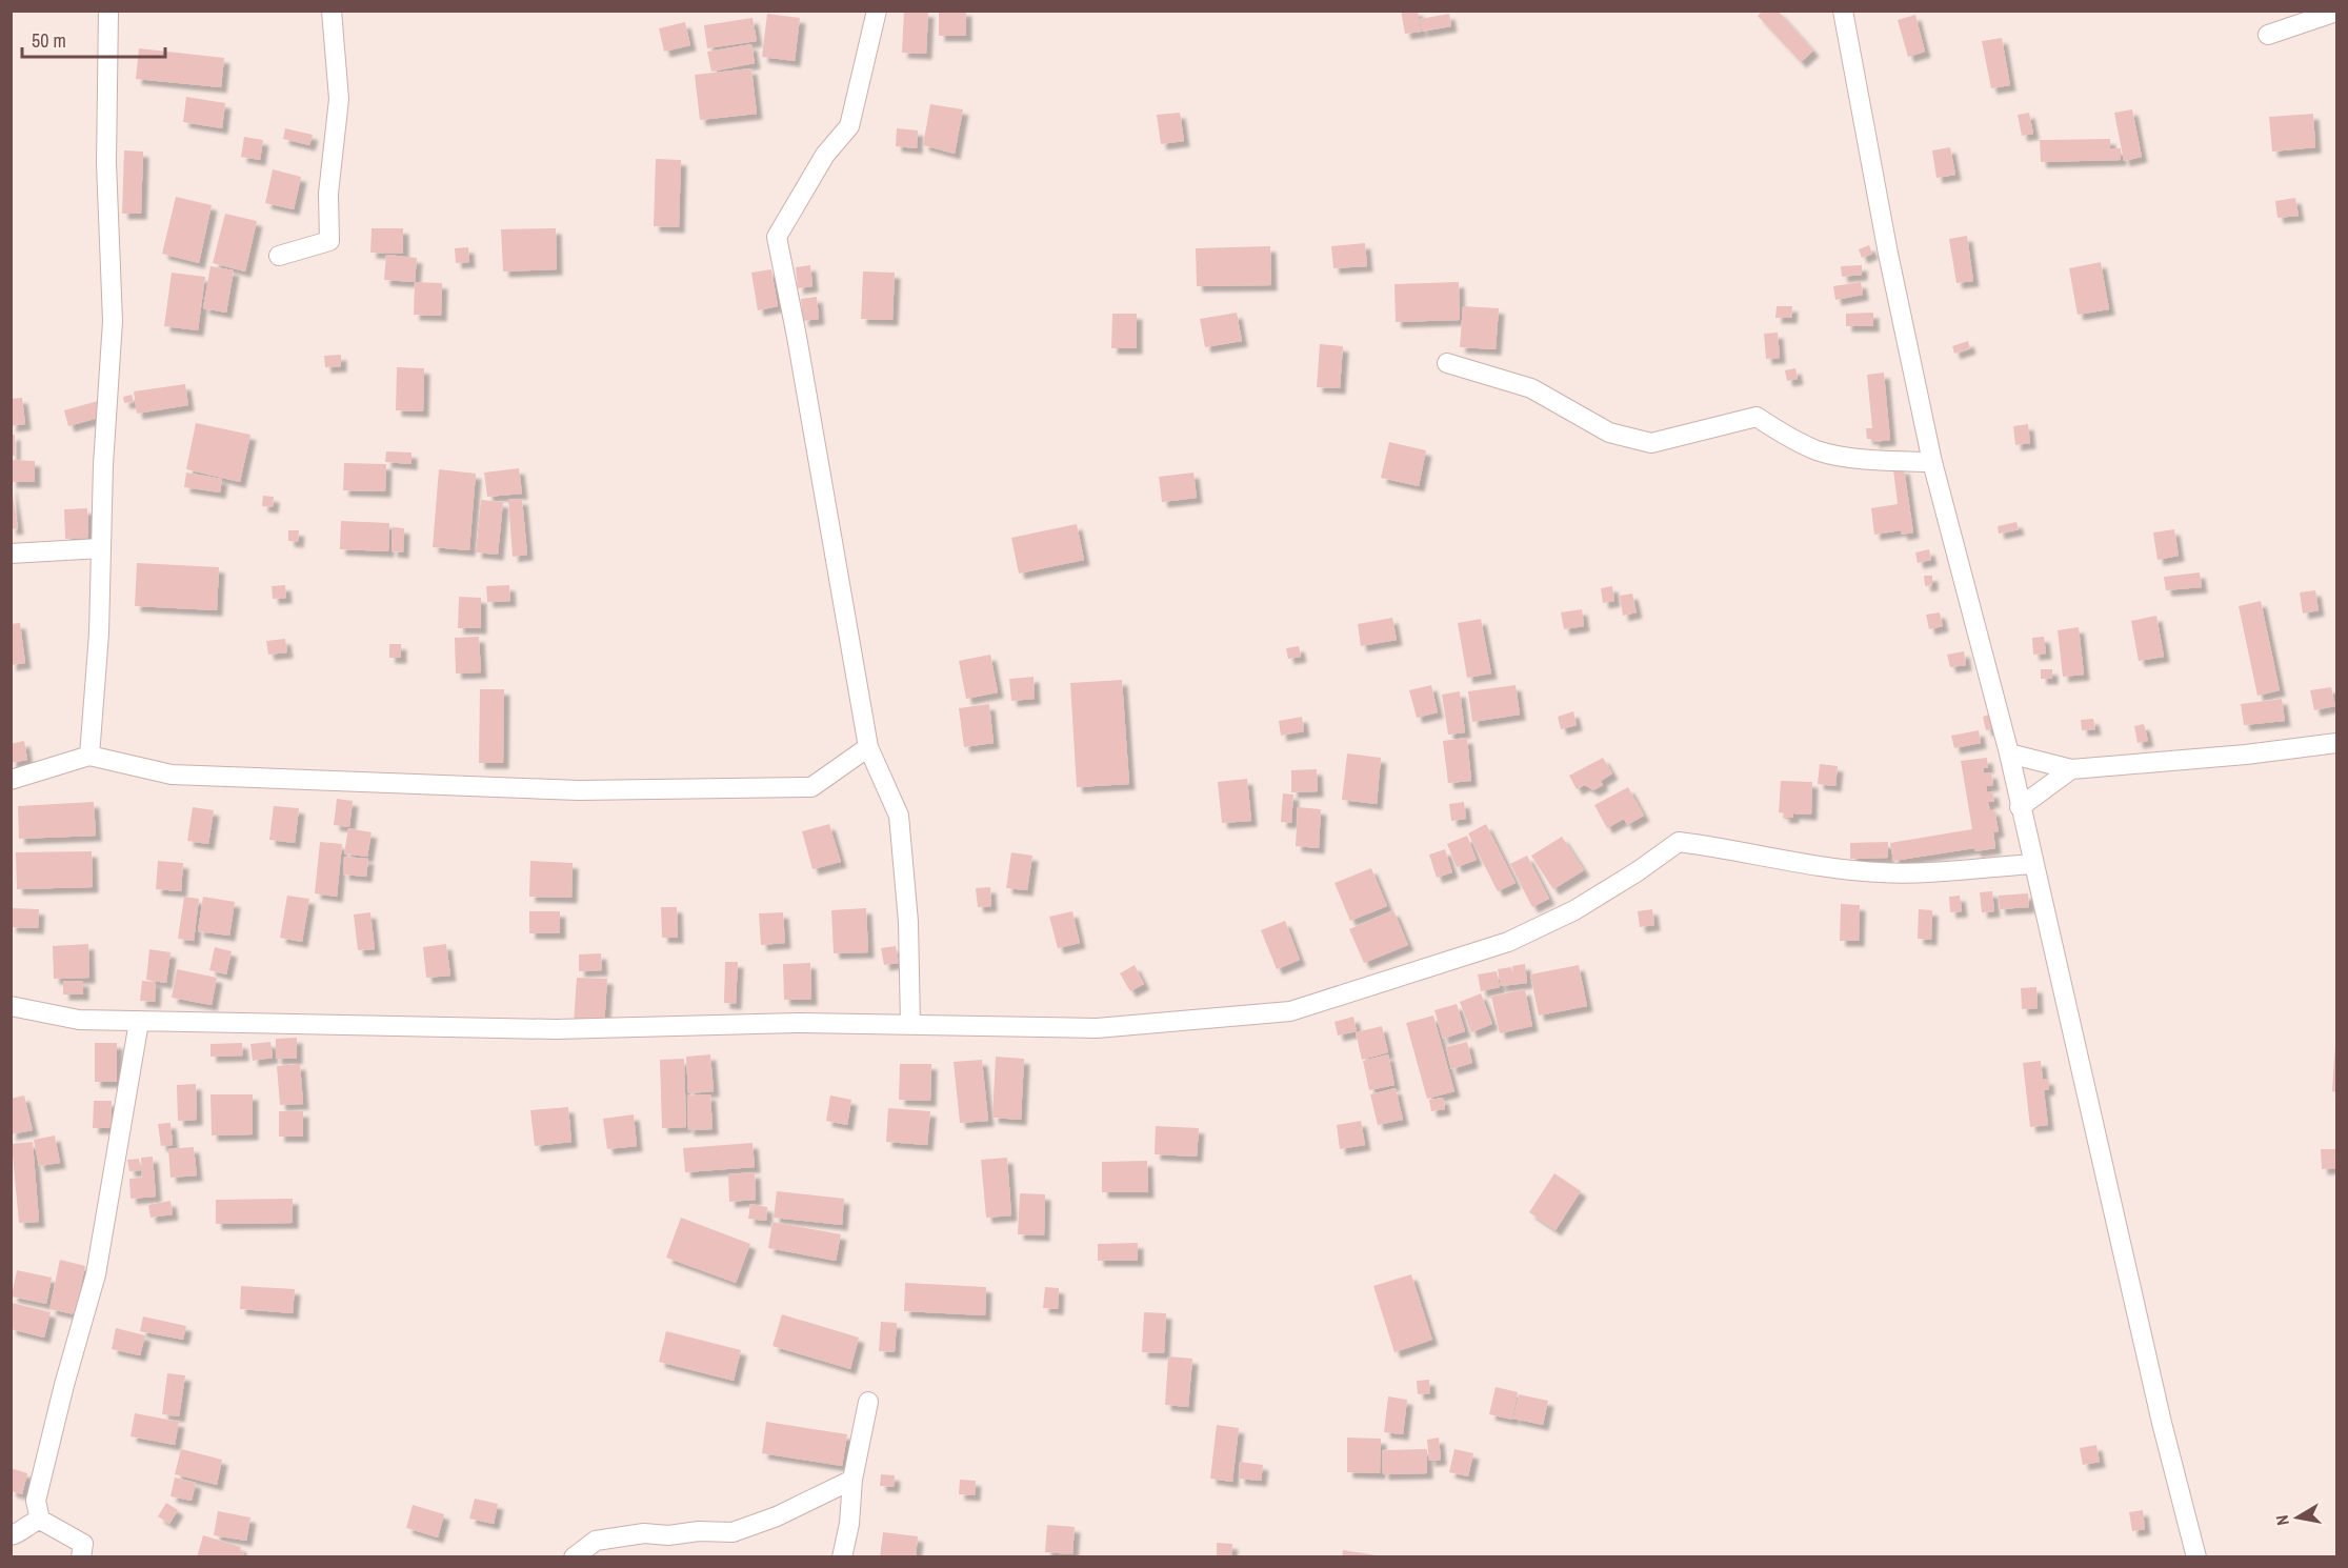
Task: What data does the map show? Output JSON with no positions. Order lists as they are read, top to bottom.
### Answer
{
  "scale_bar": "50 m",
  "north": "left"
}
